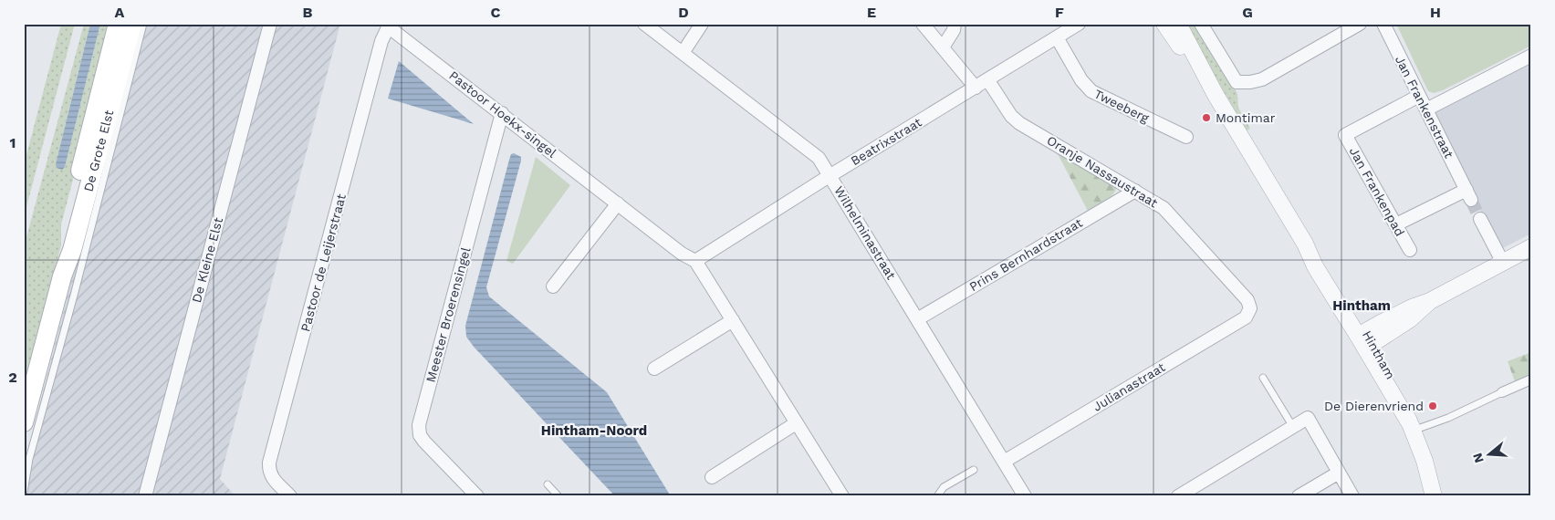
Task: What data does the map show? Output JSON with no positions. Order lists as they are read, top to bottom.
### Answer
{
  "streets": {
    "main road": ["De Grote Elst"],
    "street": [
      "Tweeberg",
      "Jan Frankenstraat",
      "Pastoor Hoekx-singel",
      "Beatrixstraat",
      "Oranje Nassaustraat",
      "Jan Frankenpad",
      "Wilhelminastraat",
      "Prins Bernhardstraat",
      "De Kleine Elst",
      "Pastoor de Leijerstraat",
      "Meester Broerensingel",
      "Hintham",
      "Julianastraat"
    ]
  },
  "crossings": [
    ["Tweeberg", "Beatrixstraat"],
    ["Jan Frankenstraat", "Jan Frankenpad"],
    ["Pastoor Hoekx-singel", "Beatrixstraat"],
    ["Pastoor Hoekx-singel", "Pastoor de Leijerstraat"],
    ["Pastoor Hoekx-singel", "Meester Broerensingel"],
    ["Beatrixstraat", "Oranje Nassaustraat"],
    ["Beatrixstraat", "Wilhelminastraat"],
    ["Oranje Nassaustraat", "Prins Bernhardstraat"],
    ["Oranje Nassaustraat", "Julianastraat"],
    ["Wilhelminastraat", "Prins Bernhardstraat"],
    ["Wilhelminastraat", "Julianastraat"]
  ],
  "districts": ["Hintham", "Hintham-Noord"],
  "places": ["Montimar", "De Dierenvriend"],
  "north": "left",
  "grid": {
    "columns": [
      "A",
      "B",
      "C",
      "D",
      "E",
      "F",
      "G",
      "H"
    ],
    "rows": ["1", "2"]
  }
}
